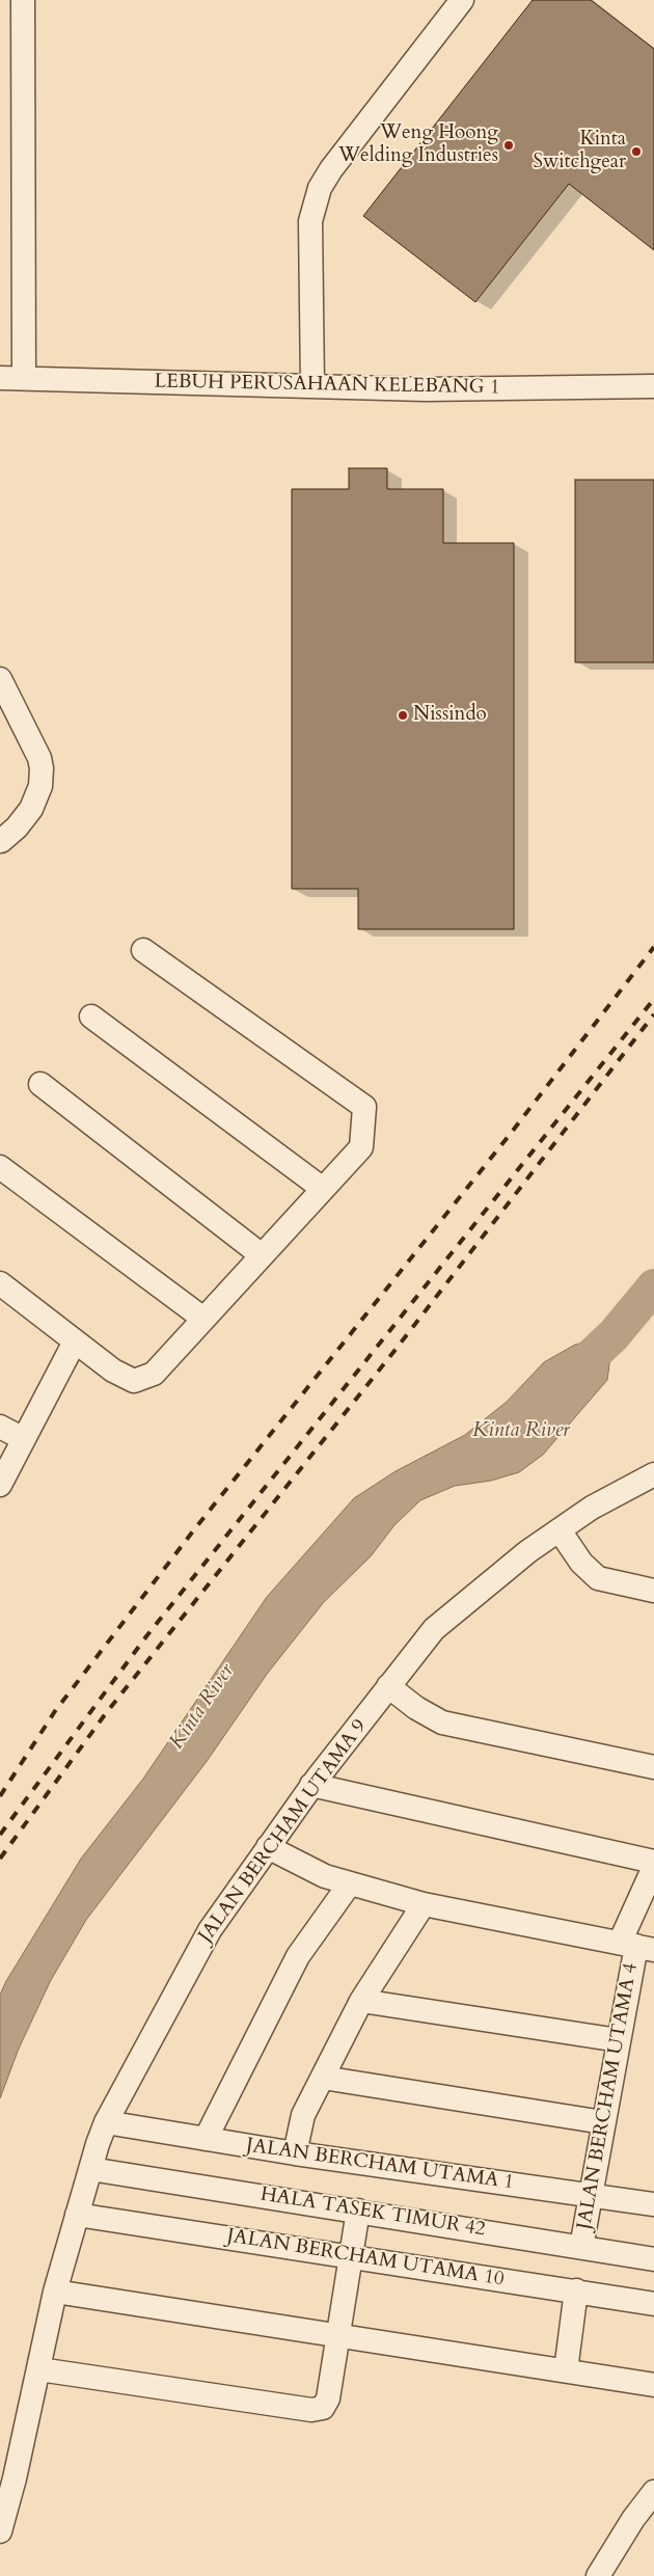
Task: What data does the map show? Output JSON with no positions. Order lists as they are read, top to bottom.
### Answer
{
  "streets": {
    "street": [
      "LEBUH PERUSAHAAN KELEBANG 1",
      "JALAN BERCHAM UTAMA 9",
      "JALAN BERCHAM UTAMA 4",
      "JALAN BERCHAM UTAMA 1",
      "HALA TASEK TIMUR 42",
      "JALAN BERCHAM UTAMA 10"
    ]
  },
  "crossings": [
    ["JALAN BERCHAM UTAMA 9", "JALAN BERCHAM UTAMA 1"],
    ["JALAN BERCHAM UTAMA 9", "HALA TASEK TIMUR 42"],
    ["JALAN BERCHAM UTAMA 9", "JALAN BERCHAM UTAMA 10"],
    ["JALAN BERCHAM UTAMA 4", "JALAN BERCHAM UTAMA 1"],
    ["JALAN BERCHAM UTAMA 4", "HALA TASEK TIMUR 42"]
  ],
  "water": ["Kinta River"],
  "places": ["Weng Hoong Welding Industries", "Kinta Switchgear", "Nissindo"]
}
